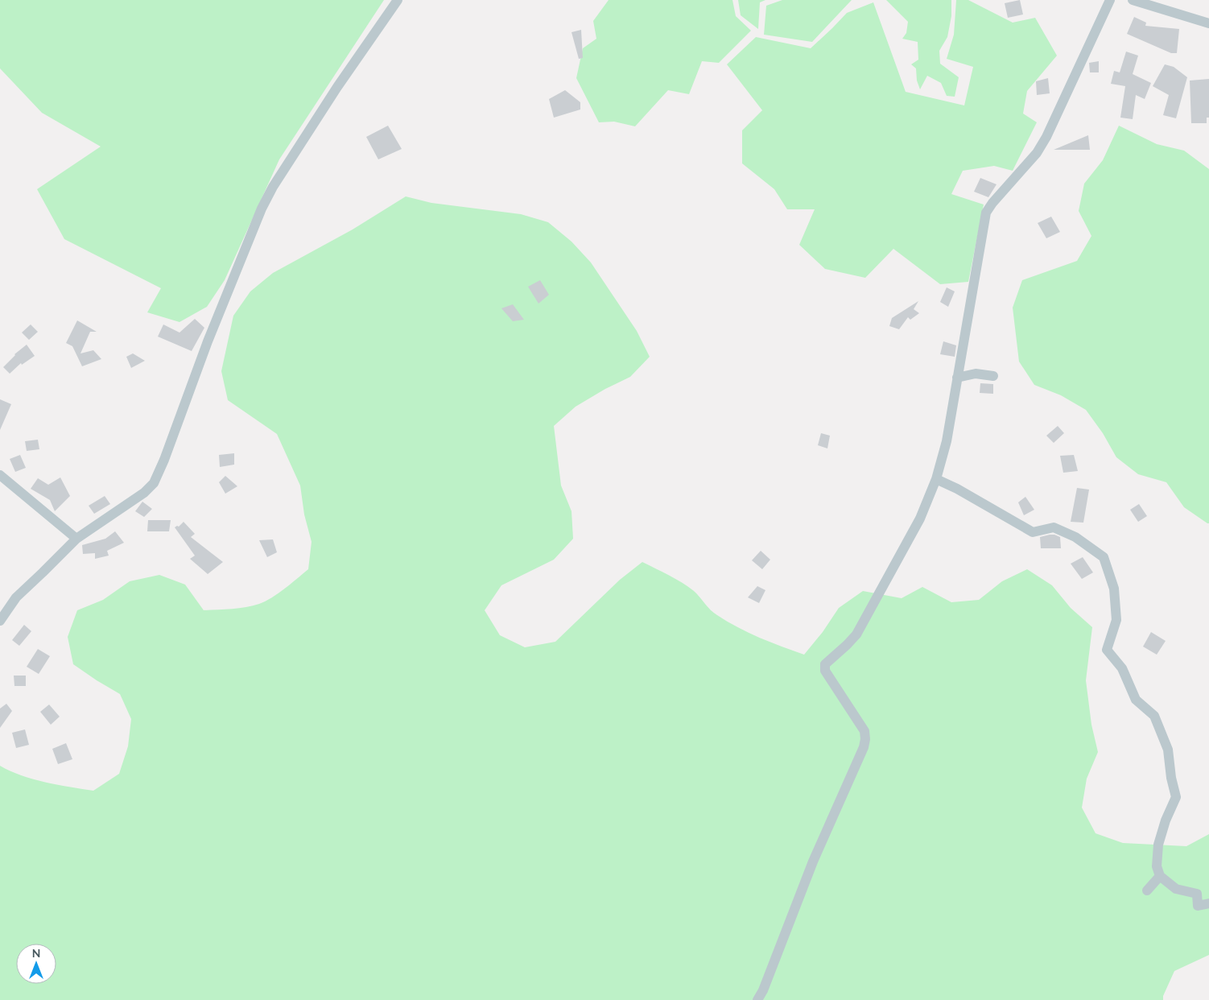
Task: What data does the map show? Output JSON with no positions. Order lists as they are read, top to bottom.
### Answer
{
  "north": "top"
}
